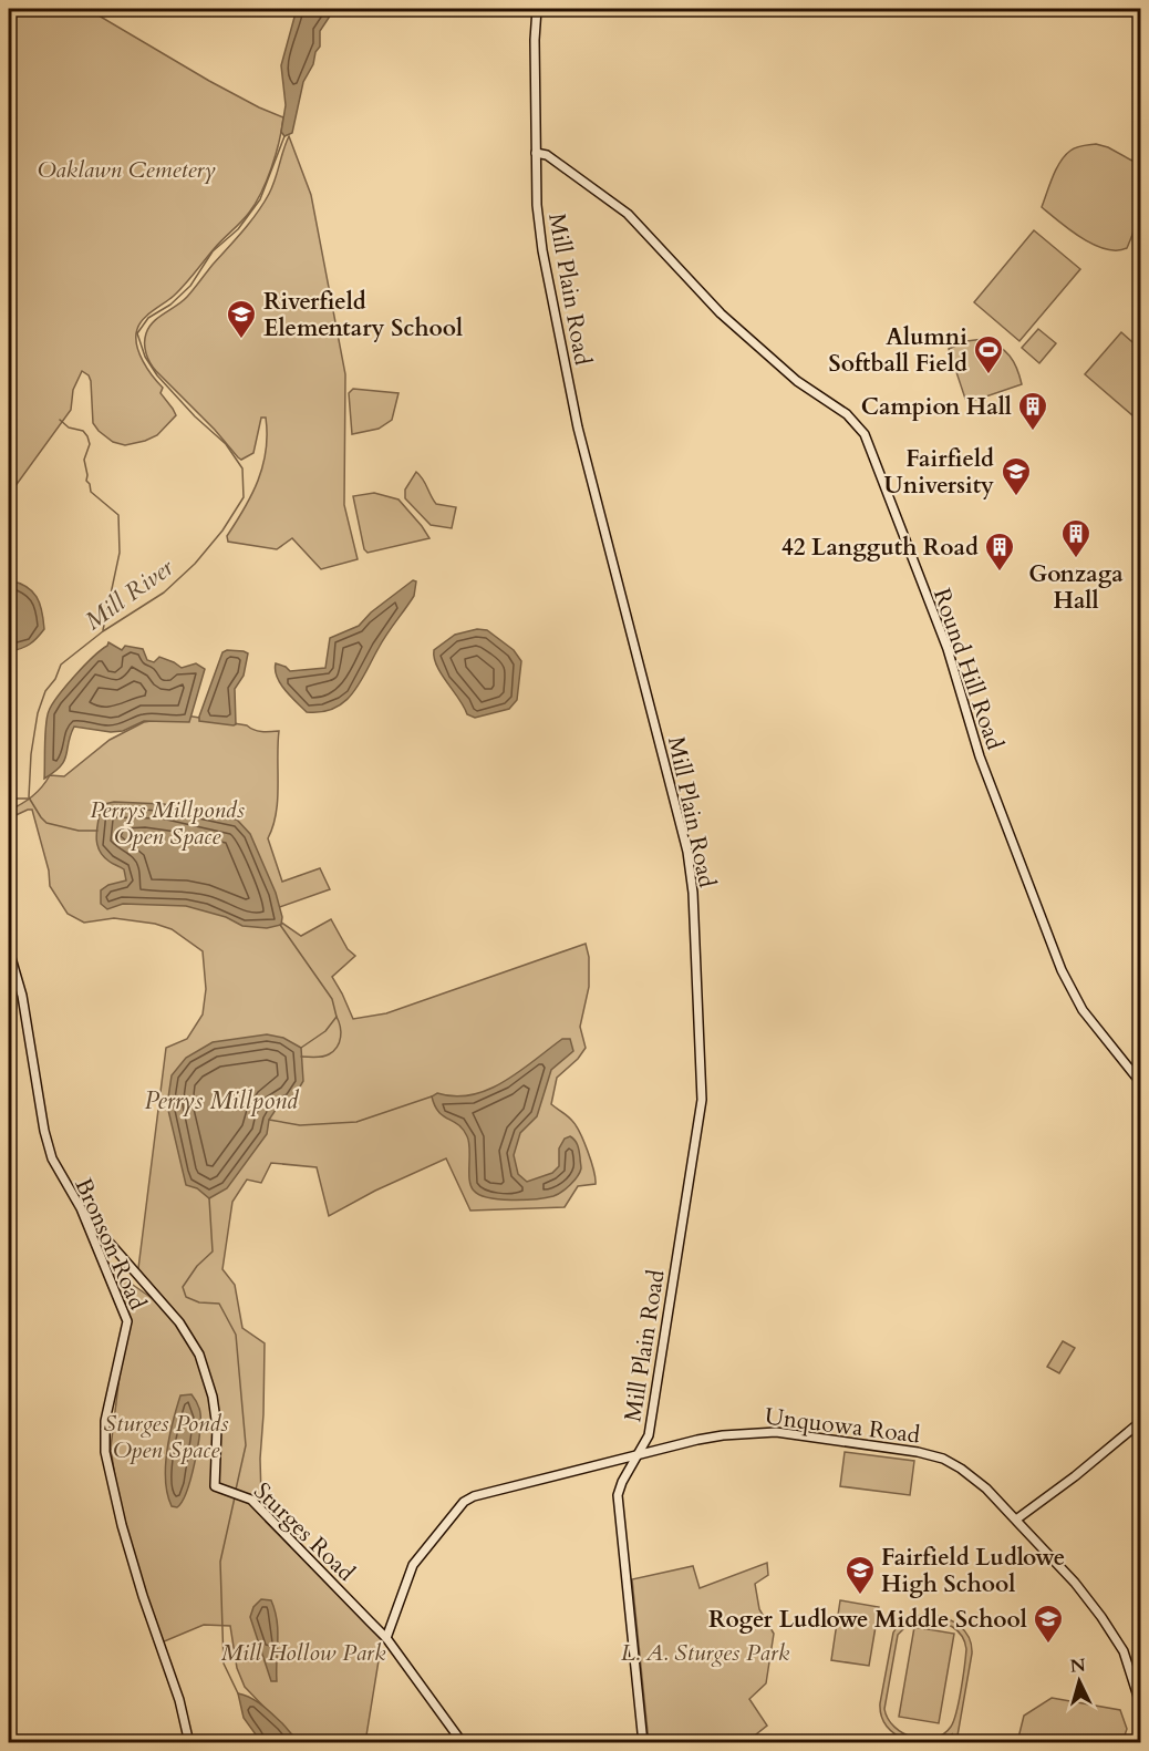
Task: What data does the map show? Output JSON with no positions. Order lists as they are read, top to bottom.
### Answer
{
  "streets": {
    "main road": [
      "Mill Plain Road",
      "Round Hill Road",
      "Bronson Road",
      "Unquowa Road",
      "Sturges Road"
    ]
  },
  "crossings": [
    ["Mill Plain Road", "Round Hill Road"],
    ["Mill Plain Road", "Unquowa Road"],
    ["Bronson Road", "Sturges Road"],
    ["Unquowa Road", "Sturges Road"]
  ],
  "water": ["Mill River", "Perrys Millpond"],
  "parks": [
    "Oaklawn Cemetery",
    "Perrys Millponds Open Space",
    "Sturges Ponds Open Space",
    "Mill Hollow Park",
    "L. A. Sturges Park"
  ],
  "places": {
    "school or university": [
      "Riverfield Elementary School",
      "Fairfield University",
      "Fairfield Ludlowe High School",
      "Roger Ludlowe Middle School"
    ],
    "sports": ["Alumni Softball Field"],
    "building": ["Campion Hall", "Gonzaga Hall", "42 Langguth Road"]
  },
  "north": "top"
}
